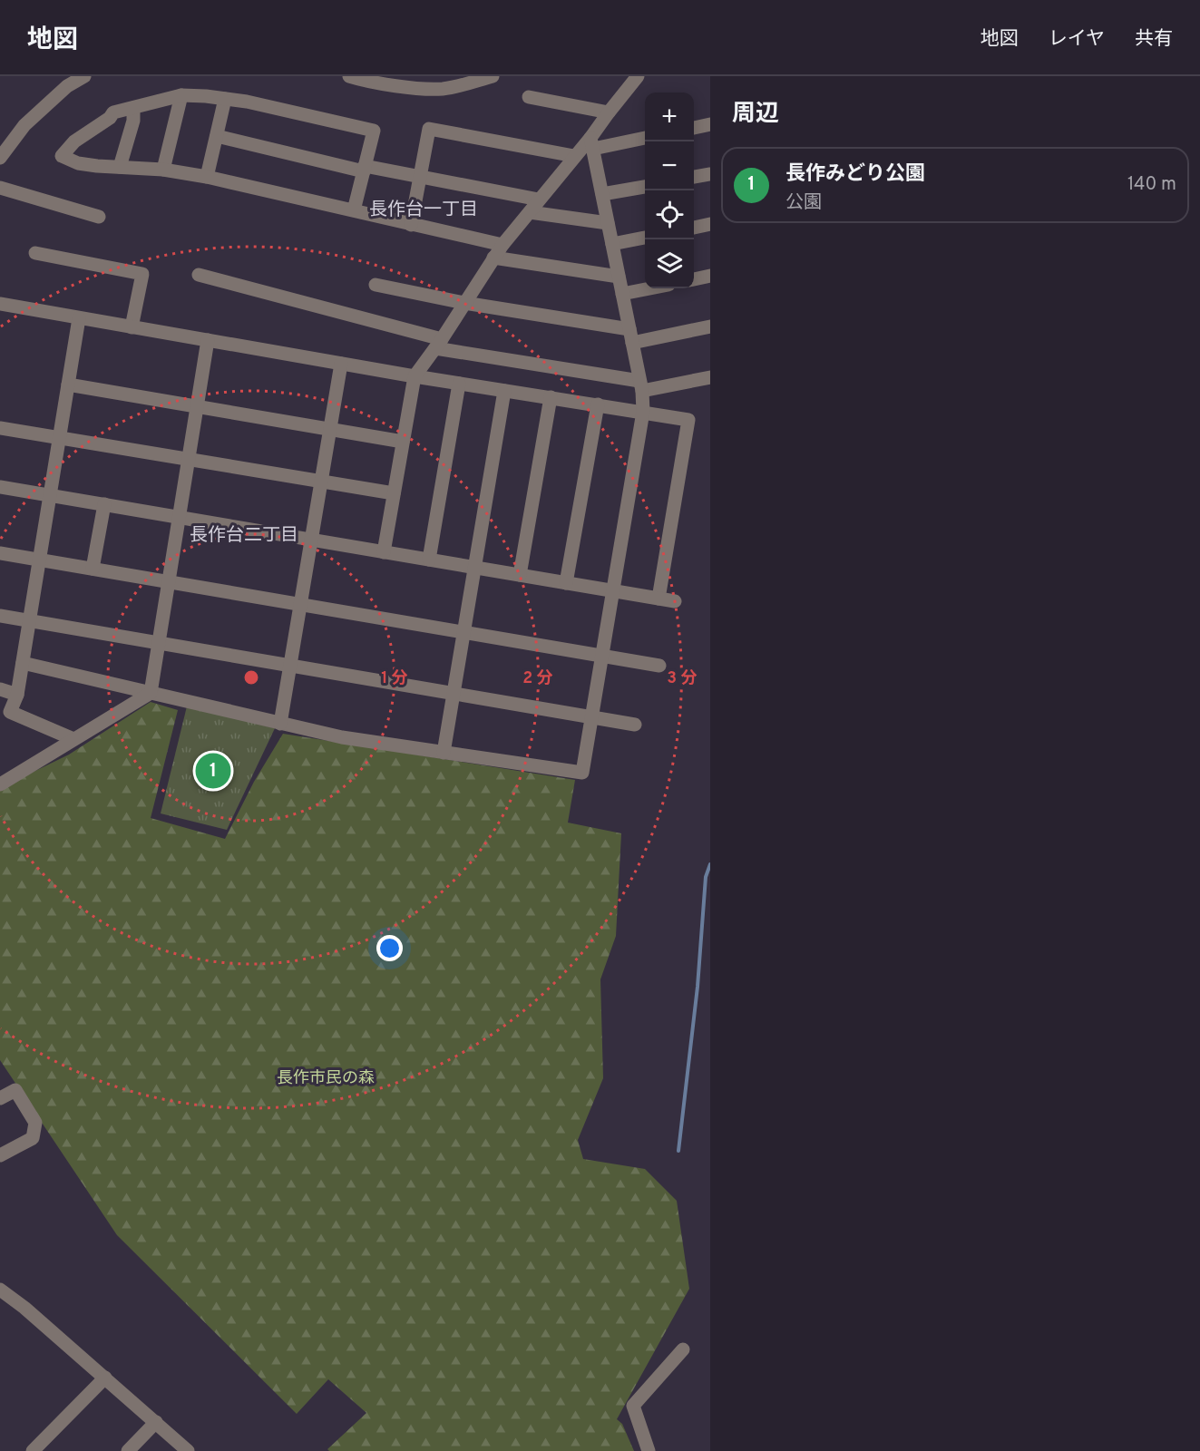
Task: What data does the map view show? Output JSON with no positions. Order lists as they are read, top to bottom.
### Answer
{
  "districts": ["長作台一丁目", "長作台二丁目"],
  "parks": ["長作市民の森"],
  "page": {
    "header": "地図",
    "nav": ["地図", "レイヤ", "共有"],
    "heading": "周辺",
    "map_buttons": ["+", "−"],
    "list": [
      {
        "mark": "1",
        "name": "長作みどり公園",
        "note": "公園",
        "value": "140 m"
      }
    ],
    "pins": "1"
  },
  "rings": ["1 分", "2 分", "3 分"]
}
